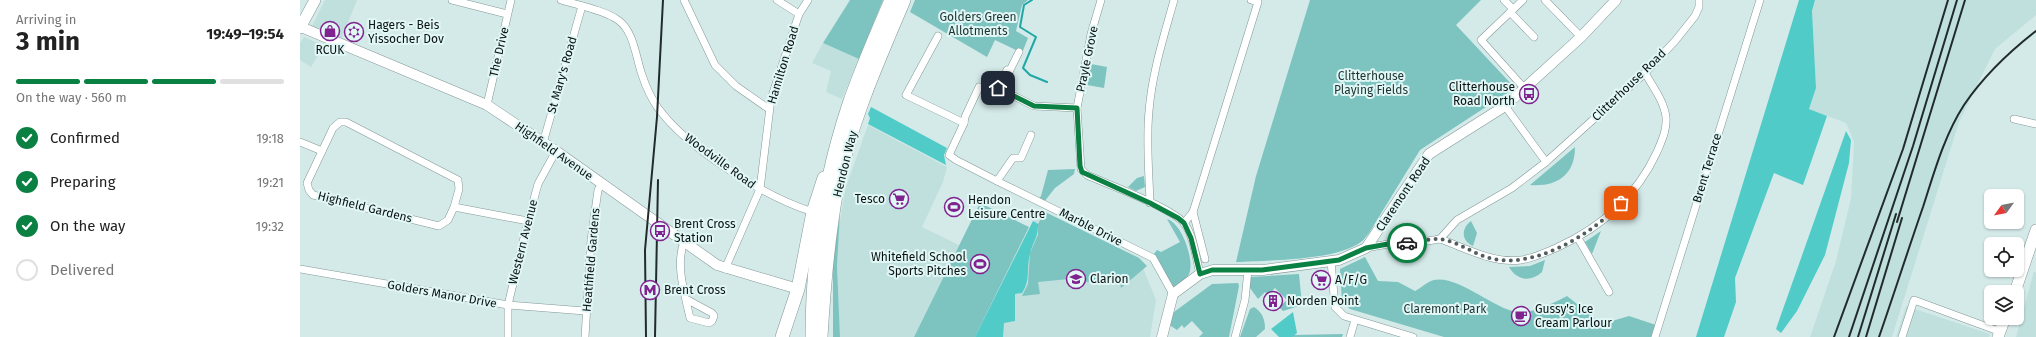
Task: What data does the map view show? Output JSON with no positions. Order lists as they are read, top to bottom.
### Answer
{
  "streets": {
    "highway": ["Hendon Way"],
    "street": [
      "The Drive",
      "Prayle Grove",
      "Hamilton Road",
      "St Mary's Road",
      "Clitterhouse Road",
      "Highfield Avenue",
      "Woodville Road",
      "Brent Terrace",
      "Claremont Road",
      "Highfield Gardens",
      "Marble Drive",
      "Western Avenue",
      "Heathfield Gardens",
      "Golders Manor Drive"
    ]
  },
  "crossings": [
    ["The Drive", "Highfield Avenue"],
    ["Hamilton Road", "Highfield Avenue"],
    ["Hamilton Road", "Woodville Road"],
    ["St Mary's Road", "Highfield Avenue"],
    ["St Mary's Road", "Woodville Road"],
    ["Highfield Avenue", "Western Avenue"],
    ["Highfield Avenue", "Heathfield Gardens"],
    ["Claremont Road", "Marble Drive"],
    ["Western Avenue", "Golders Manor Drive"],
    ["Heathfield Gardens", "Golders Manor Drive"]
  ],
  "parks": ["Golders Green Allotments", "Clitterhouse Playing Fields", "Claremont Park"],
  "places": {
    "shop": ["RCUK"],
    "synagogue": ["Hagers - Beis Yissocher Dov"],
    "bus stop": ["Clitterhouse Road North", "Brent Cross Station"],
    "supermarket": ["Tesco", "A/F/G"],
    "sports": ["Hendon Leisure Centre", "Whitefield School Sports Pitches"],
    "school or university": ["Clarion"],
    "metro station": ["Brent Cross"],
    "building": ["Norden Point"],
    "cafe": ["Gussy's Ice Cream Parlour"]
  },
  "north": "bottom left",
  "page": {
    "heading": ["3 min", "Arriving in", "19:49–19:54"],
    "bar": "On the way · 560 m",
    "list": [
      ["Confirmed", "19:18"],
      ["Preparing", "19:21"],
      ["On the way", "19:32"],
      "Delivered"
    ]
  }
}
